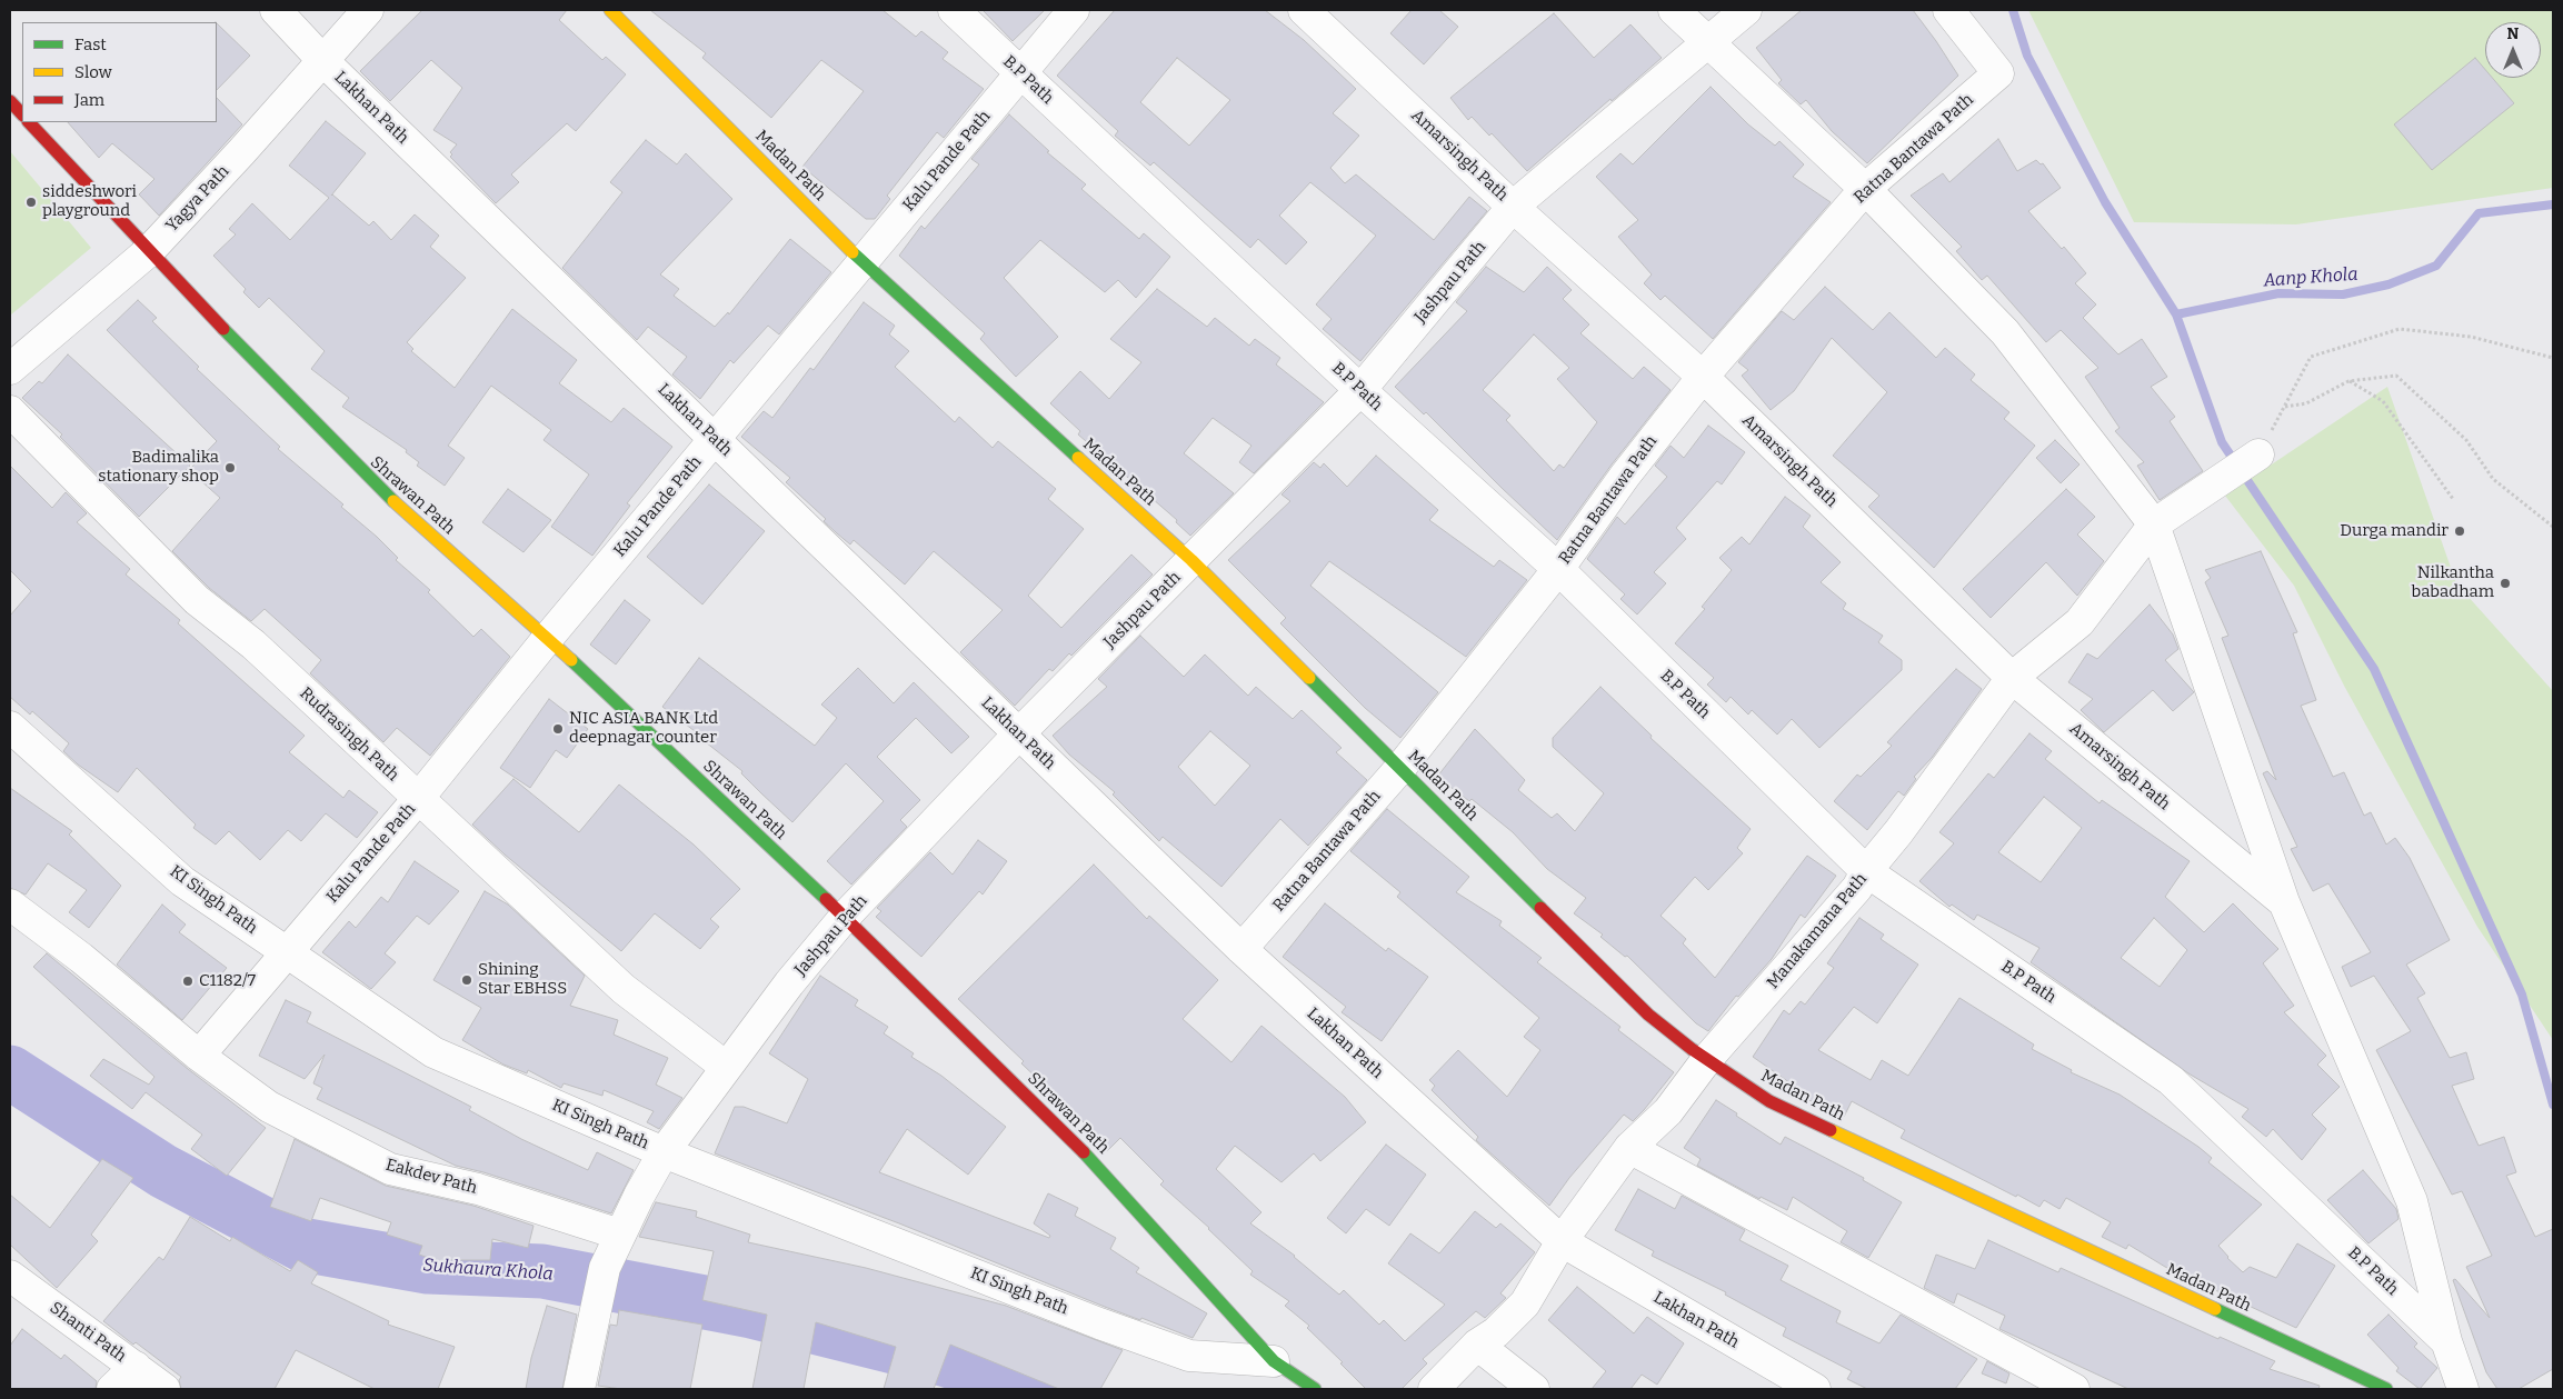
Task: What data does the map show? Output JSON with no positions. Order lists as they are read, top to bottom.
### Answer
{
  "streets": {
    "street": [
      "B.P Path",
      "Lakhan Path",
      "Ratna Bantawa Path",
      "Amarsingh Path",
      "Kalu Pande Path",
      "Madan Path",
      "Yagya Path",
      "Jashpau Path",
      "Shrawan Path",
      "Rudrasingh Path",
      "KI Singh Path",
      "Manakamana Path",
      "Eakdev Path",
      "Shanti Path"
    ]
  },
  "crossings": [
    ["B.P Path", "Ratna Bantawa Path"],
    ["B.P Path", "Kalu Pande Path"],
    ["B.P Path", "Jashpau Path"],
    ["B.P Path", "Manakamana Path"],
    ["Lakhan Path", "Ratna Bantawa Path"],
    ["Lakhan Path", "Kalu Pande Path"],
    ["Lakhan Path", "Yagya Path"],
    ["Lakhan Path", "Jashpau Path"],
    ["Lakhan Path", "Manakamana Path"],
    ["Ratna Bantawa Path", "Amarsingh Path"],
    ["Ratna Bantawa Path", "Madan Path"],
    ["Amarsingh Path", "Jashpau Path"],
    ["Amarsingh Path", "Manakamana Path"],
    ["Kalu Pande Path", "Madan Path"],
    ["Kalu Pande Path", "Shrawan Path"],
    ["Kalu Pande Path", "Rudrasingh Path"],
    ["Kalu Pande Path", "KI Singh Path"],
    ["Madan Path", "Jashpau Path"],
    ["Madan Path", "Manakamana Path"],
    ["Yagya Path", "Shrawan Path"],
    ["Jashpau Path", "Shrawan Path"],
    ["Jashpau Path", "Rudrasingh Path"],
    ["Jashpau Path", "KI Singh Path"],
    ["Jashpau Path", "Eakdev Path"],
    ["Shrawan Path", "KI Singh Path"]
  ],
  "water": ["Aanp Khola", "Sukhaura Khola"],
  "places": [
    "siddeshwori playground",
    "Badimalika stationary shop",
    "Durga mandir",
    "Nilkantha babadham",
    "NIC ASIA BANK Ltd deepnagar counter",
    "Shining Star EBHSS",
    "C1182/7"
  ],
  "legend": ["Fast", "Slow", "Jam"],
  "north": "top"
}
